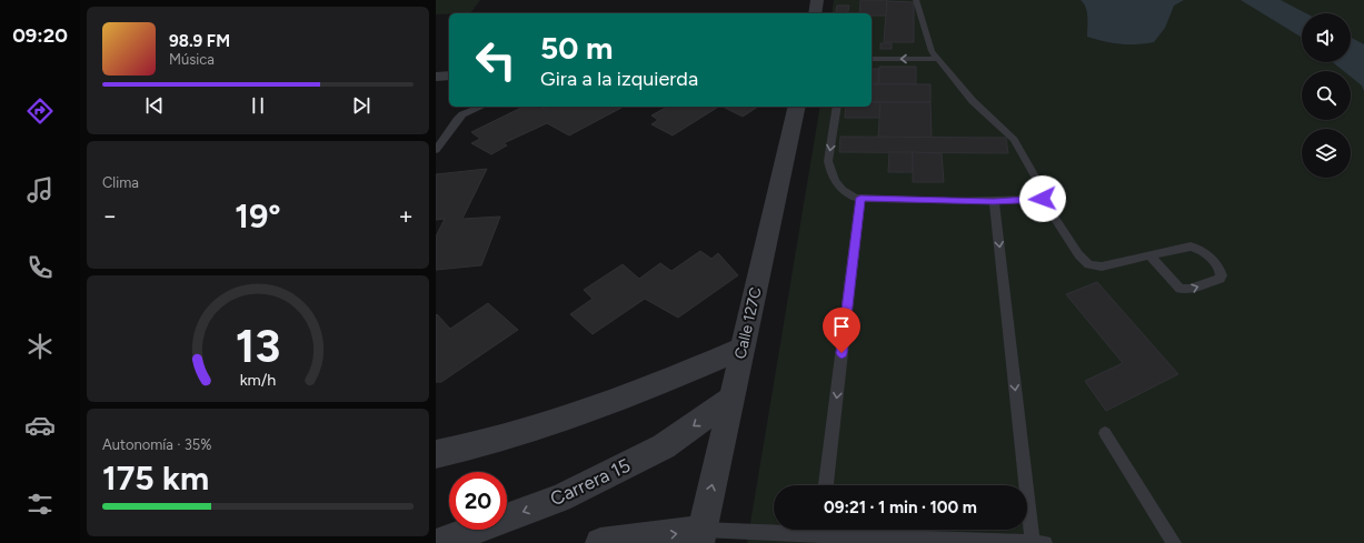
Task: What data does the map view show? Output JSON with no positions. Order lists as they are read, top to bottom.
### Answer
{
  "streets": {
    "street": ["Calle 127C", "Carrera 15"]
  },
  "crossings": [
    ["Calle 127C", "Carrera 15"]
  ],
  "page": {
    "tabs": "09:20",
    "turn": ["50 m", "Gira a la izquierda"],
    "song": ["98.9 FM", "Música"],
    "tile": [
      "Clima",
      ["Autonomía · 35%", "175 km"]
    ],
    "heat": ["−", "19°", "+"],
    "limit": "20",
    "trip": "09:21 · 1 min · 100 m",
    "gauge": ["13", "km/h"]
  }
}
